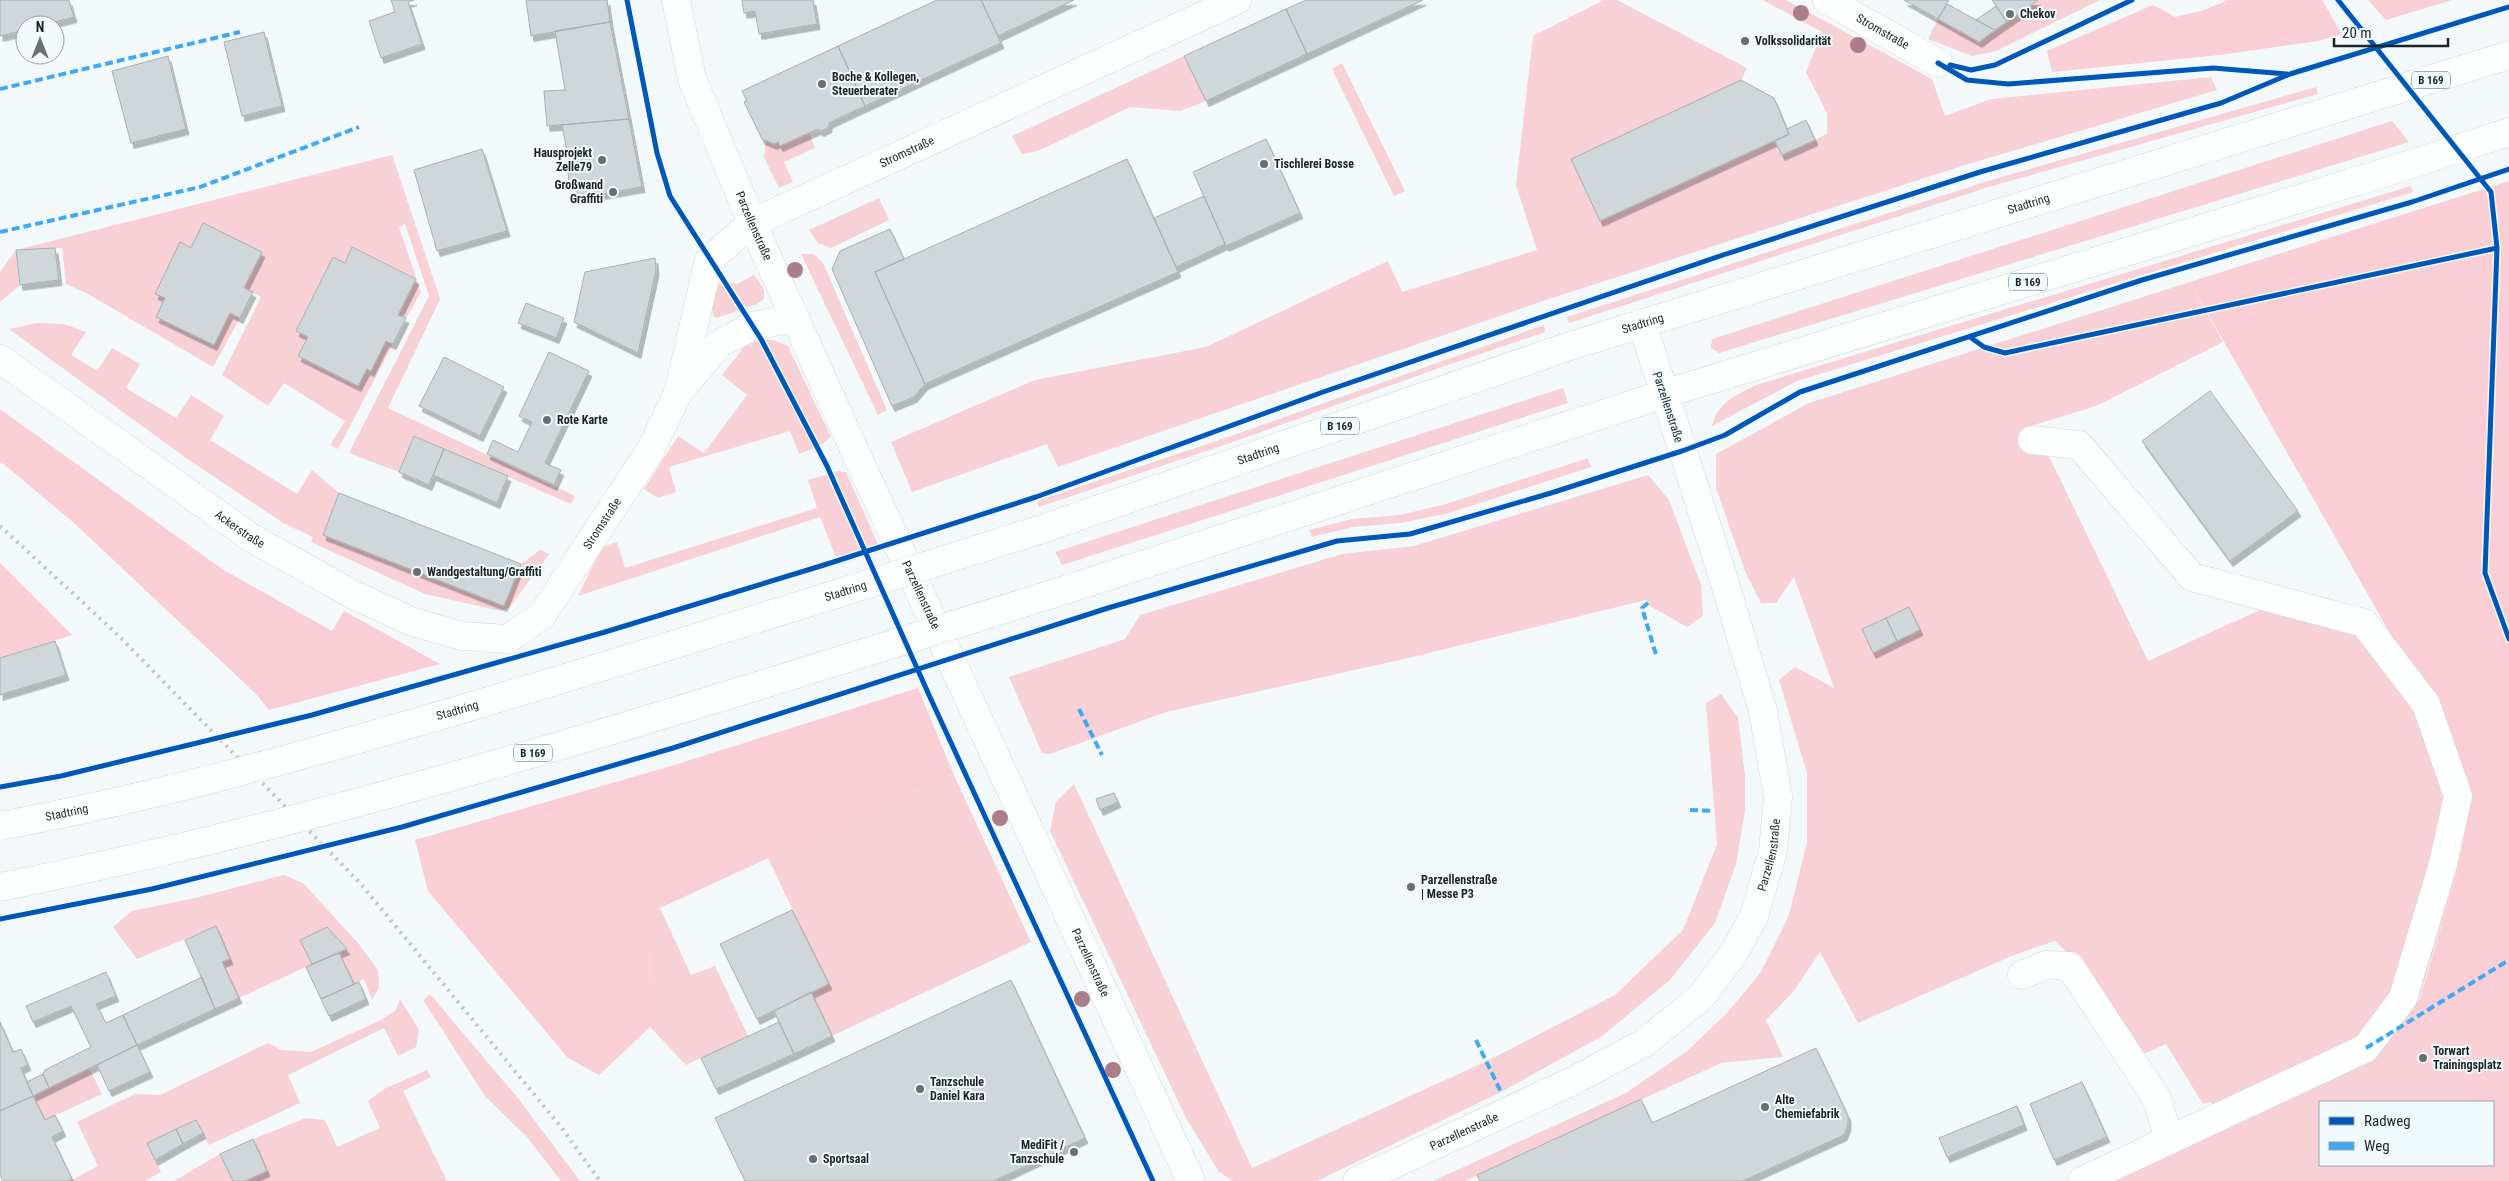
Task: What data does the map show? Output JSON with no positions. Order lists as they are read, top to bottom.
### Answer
{
  "streets": {
    "main road": [
      "Stromstraße",
      "B 169",
      "Stadtring",
      "Parzellenstraße",
      "Ackerstraße"
    ]
  },
  "crossings": [
    ["Stromstraße", "Parzellenstraße"],
    ["Stromstraße", "Ackerstraße"],
    ["B 169", "Parzellenstraße"],
    ["Stadtring", "Parzellenstraße"]
  ],
  "places": [
    "Chekov",
    "Volkssolidarität",
    "Boche & Kollegen, Steuerberater",
    "Hausprojekt Zelle79",
    "Tischlerei Bosse",
    "Großwand Graffiti",
    "Rote Karte",
    "Wandgestaltung/Graffiti",
    "Parzellenstraße | Messe P3",
    "Torwart Trainingsplatz",
    "Tanzschule Daniel Kara",
    "Alte Chemiefabrik",
    "MediFit / Tanzschule",
    "Sportsaal"
  ],
  "legend": ["Radweg", "Weg"],
  "scale_bar": "20 m",
  "north": "top"
}
